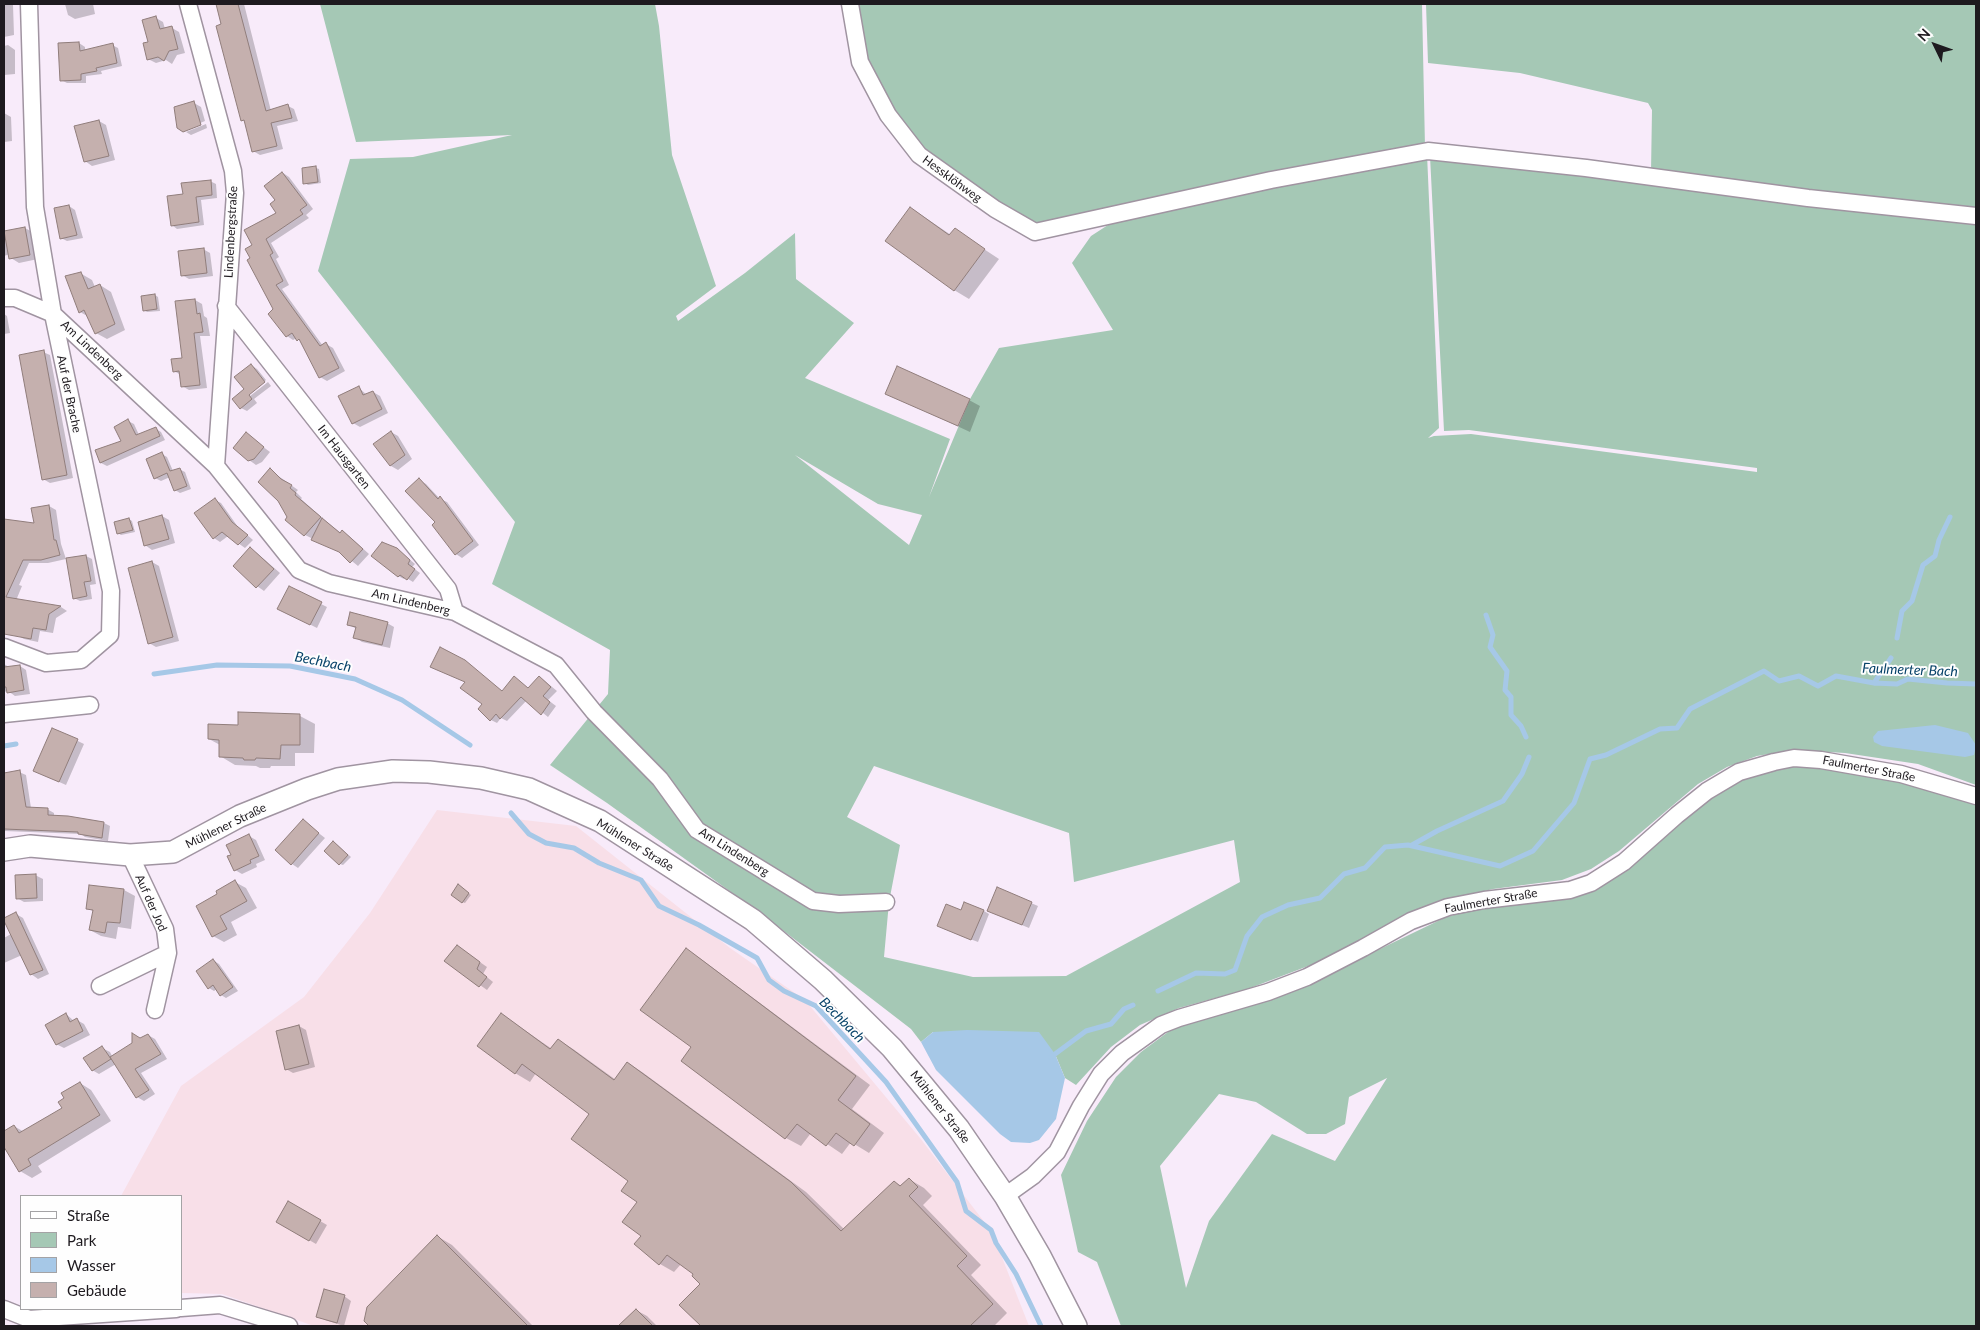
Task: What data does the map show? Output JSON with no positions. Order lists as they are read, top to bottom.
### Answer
{
  "streets": {
    "main road": ["Mühlener Straße"],
    "street": [
      "Hessklöhweg",
      "Lindenbergstraße",
      "Am Lindenberg",
      "Auf der Brache",
      "Im Hausgarten",
      "Faulmerter Straße",
      "Auf der Jod"
    ]
  },
  "crossings": [
    ["Lindenbergstraße", "Am Lindenberg"],
    ["Lindenbergstraße", "Im Hausgarten"],
    ["Am Lindenberg", "Auf der Brache"],
    ["Am Lindenberg", "Im Hausgarten"],
    ["Faulmerter Straße", "Mühlener Straße"],
    ["Mühlener Straße", "Auf der Jod"]
  ],
  "water": ["Bechbach", "Faulmerter Bach"],
  "legend": [
    "Straße",
    "Park",
    "Wasser",
    "Gebäude"
  ],
  "north": "top left"
}
